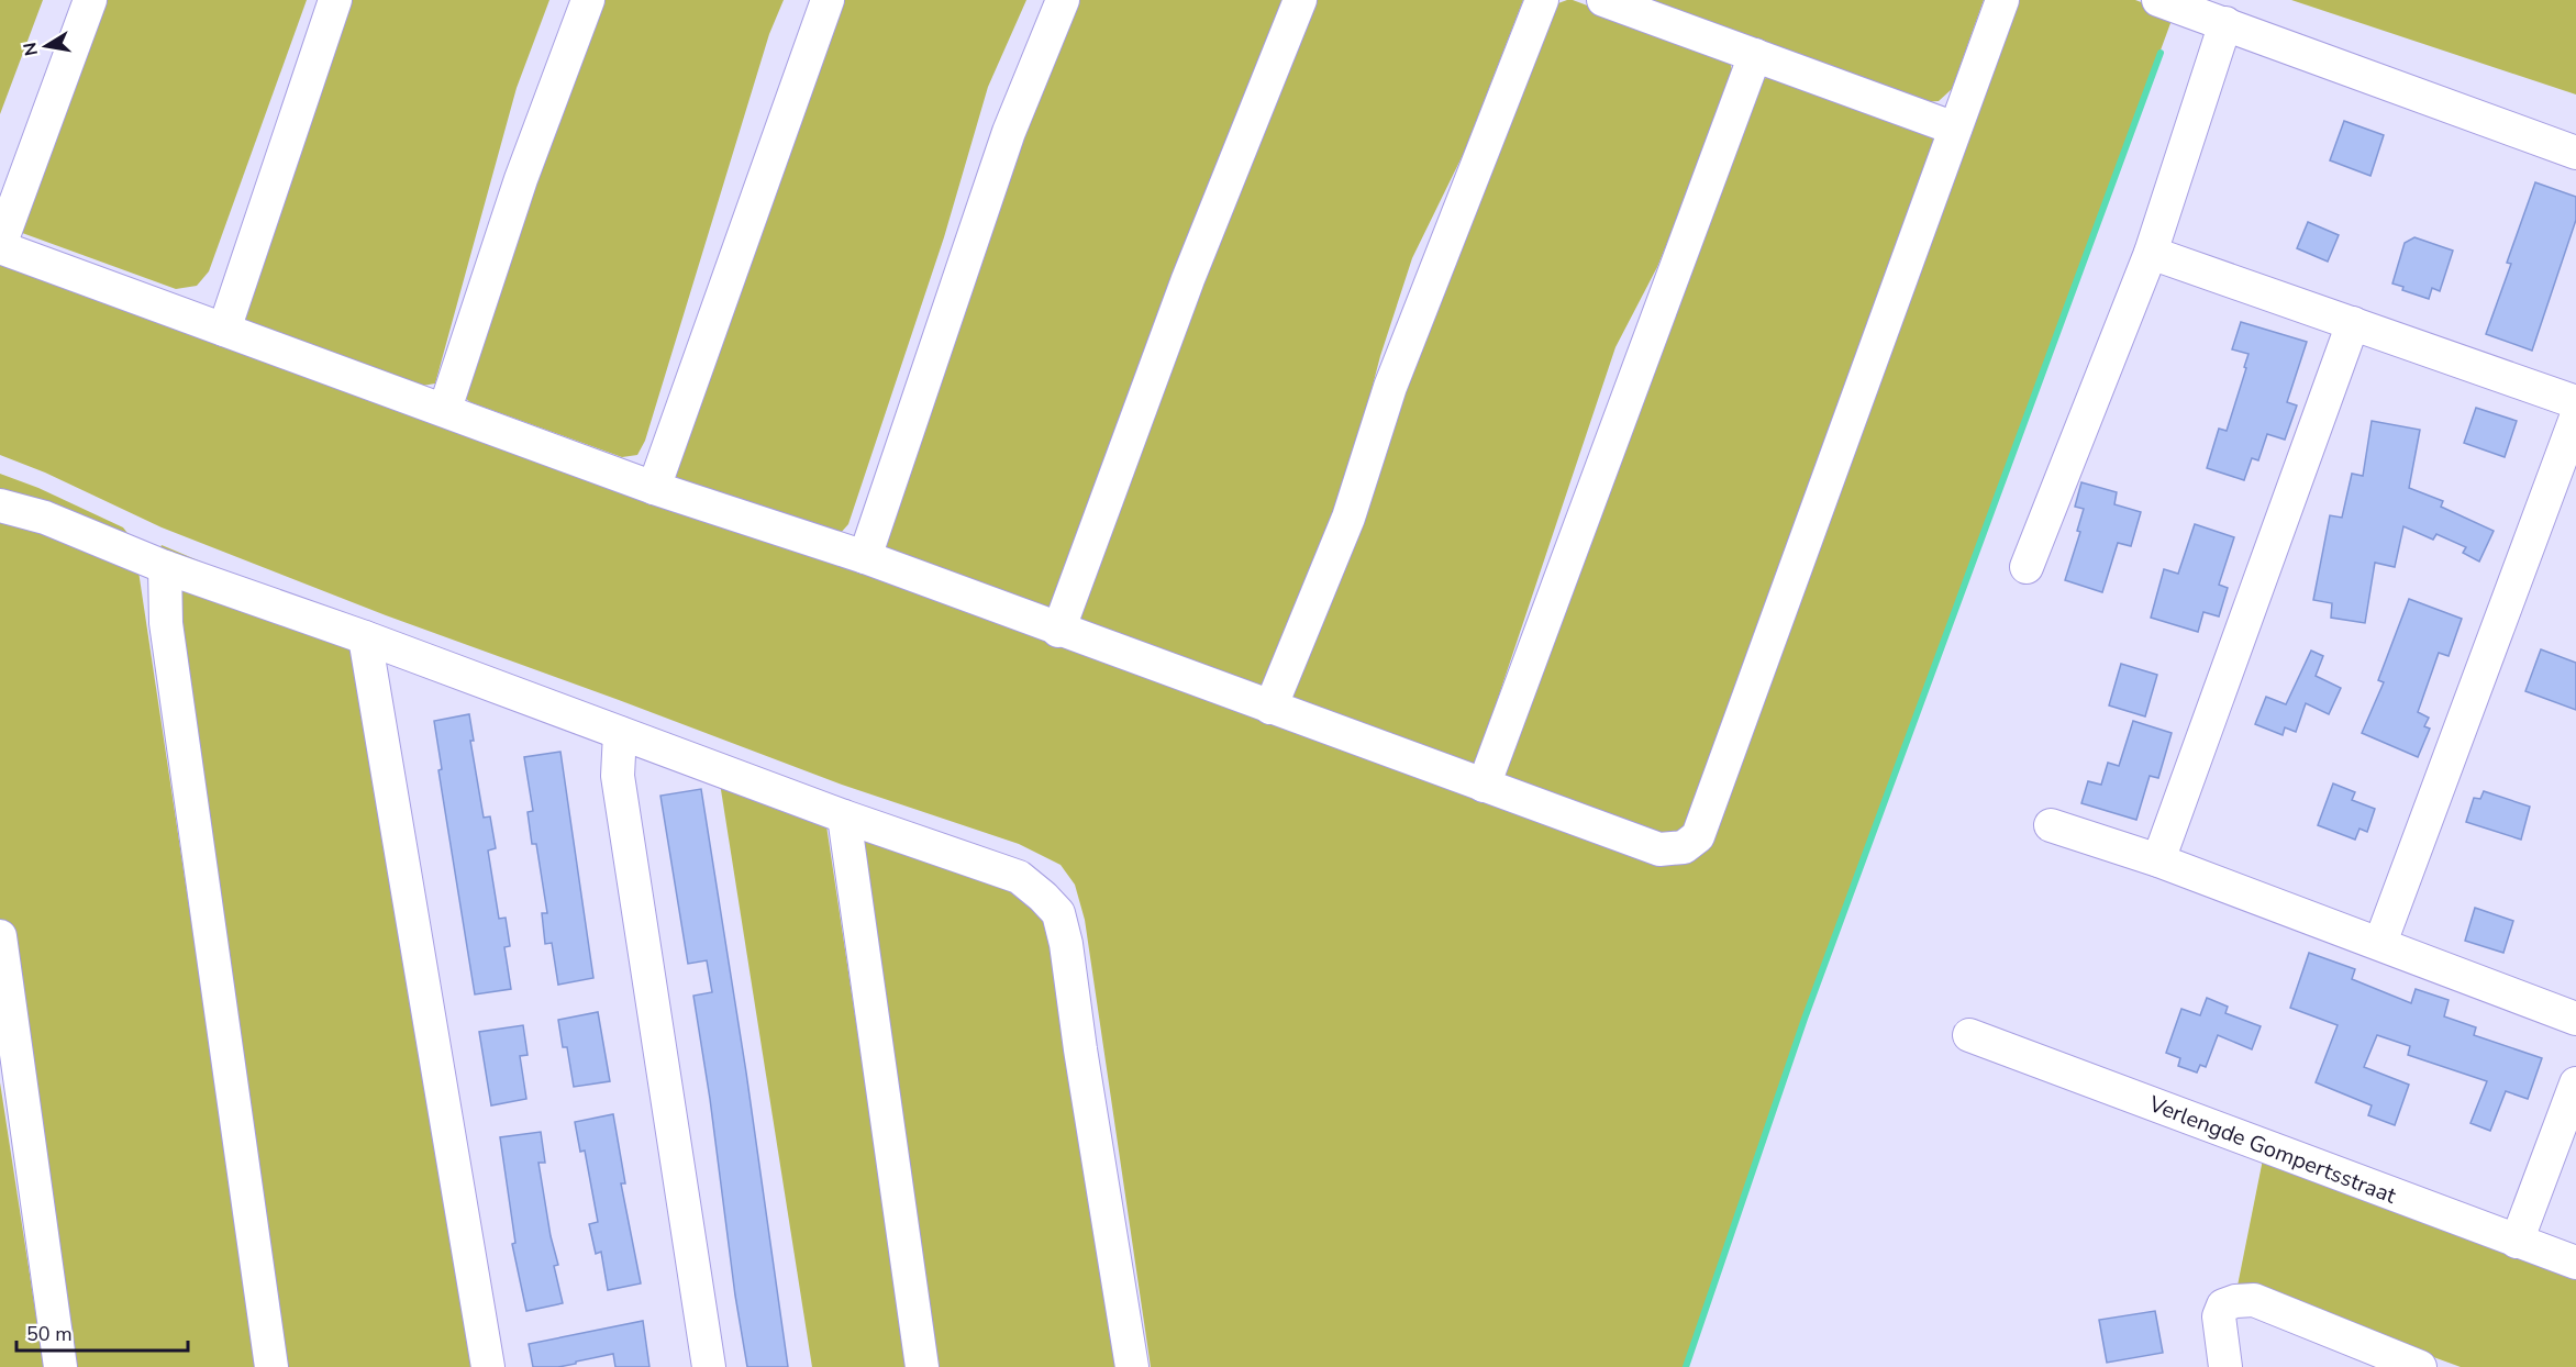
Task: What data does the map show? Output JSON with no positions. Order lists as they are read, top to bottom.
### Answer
{
  "streets": {
    "street": ["Verlengde Gompertsstraat"]
  },
  "scale_bar": "50 m",
  "north": "left"
}
